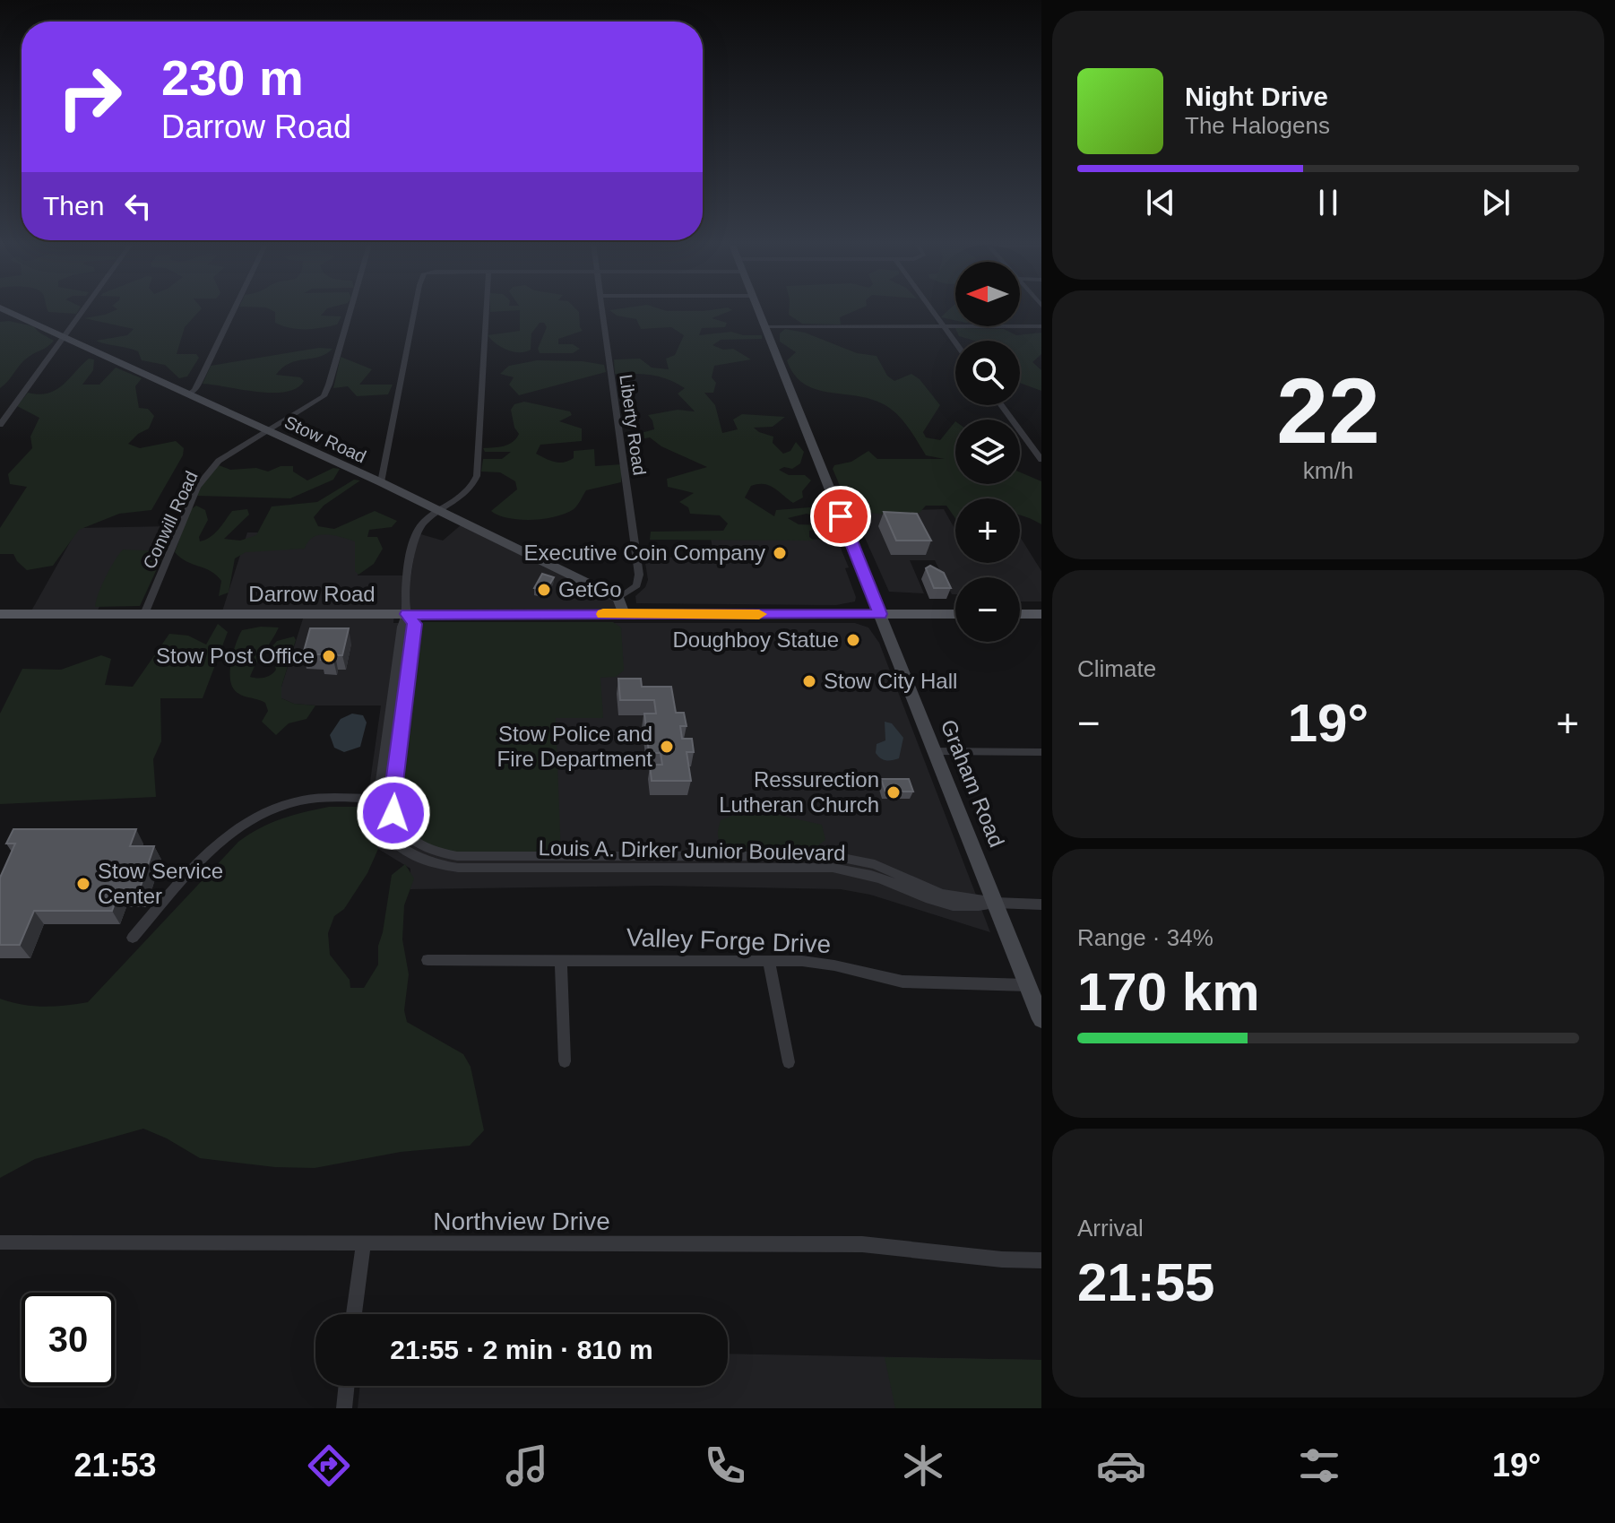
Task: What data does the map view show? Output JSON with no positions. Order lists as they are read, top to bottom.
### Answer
{
  "streets": {
    "main road": ["Stow Road", "Darrow Road", "Graham Road"],
    "street": [
      "Liberty Road",
      "Conwill Road",
      "Louis A. Dirker Junior Boulevard",
      "Valley Forge Drive",
      "Northview Drive"
    ]
  },
  "crossings": [
    ["Liberty Road", "Stow Road"],
    ["Stow Road", "Conwill Road"],
    ["Conwill Road", "Darrow Road"],
    ["Darrow Road", "Graham Road"],
    ["Darrow Road", "Louis A. Dirker Junior Boulevard"],
    ["Graham Road", "Louis A. Dirker Junior Boulevard"],
    ["Graham Road", "Valley Forge Drive"]
  ],
  "places": [
    "Executive Coin Company",
    "GetGo",
    "Doughboy Statue",
    "Stow Post Office",
    "Stow City Hall",
    "Stow Police and Fire Department",
    "Ressurection Lutheran Church",
    "Stow Service Center"
  ],
  "north": "left",
  "page": {
    "turn": ["230 m", "Darrow Road"],
    "song": ["Night Drive", "The Halogens"],
    "then": "Then",
    "map_buttons": ["+", "−"],
    "tile": [
      ["22", "km/h"],
      "Climate",
      ["Range · 34%", "170 km"],
      ["Arrival", "21:55"]
    ],
    "heat": ["−", "19°", "+"],
    "limit": "30",
    "trip": "21:55 · 2 min · 810 m",
    "tabs": ["21:53", "19°"]
  }
}
